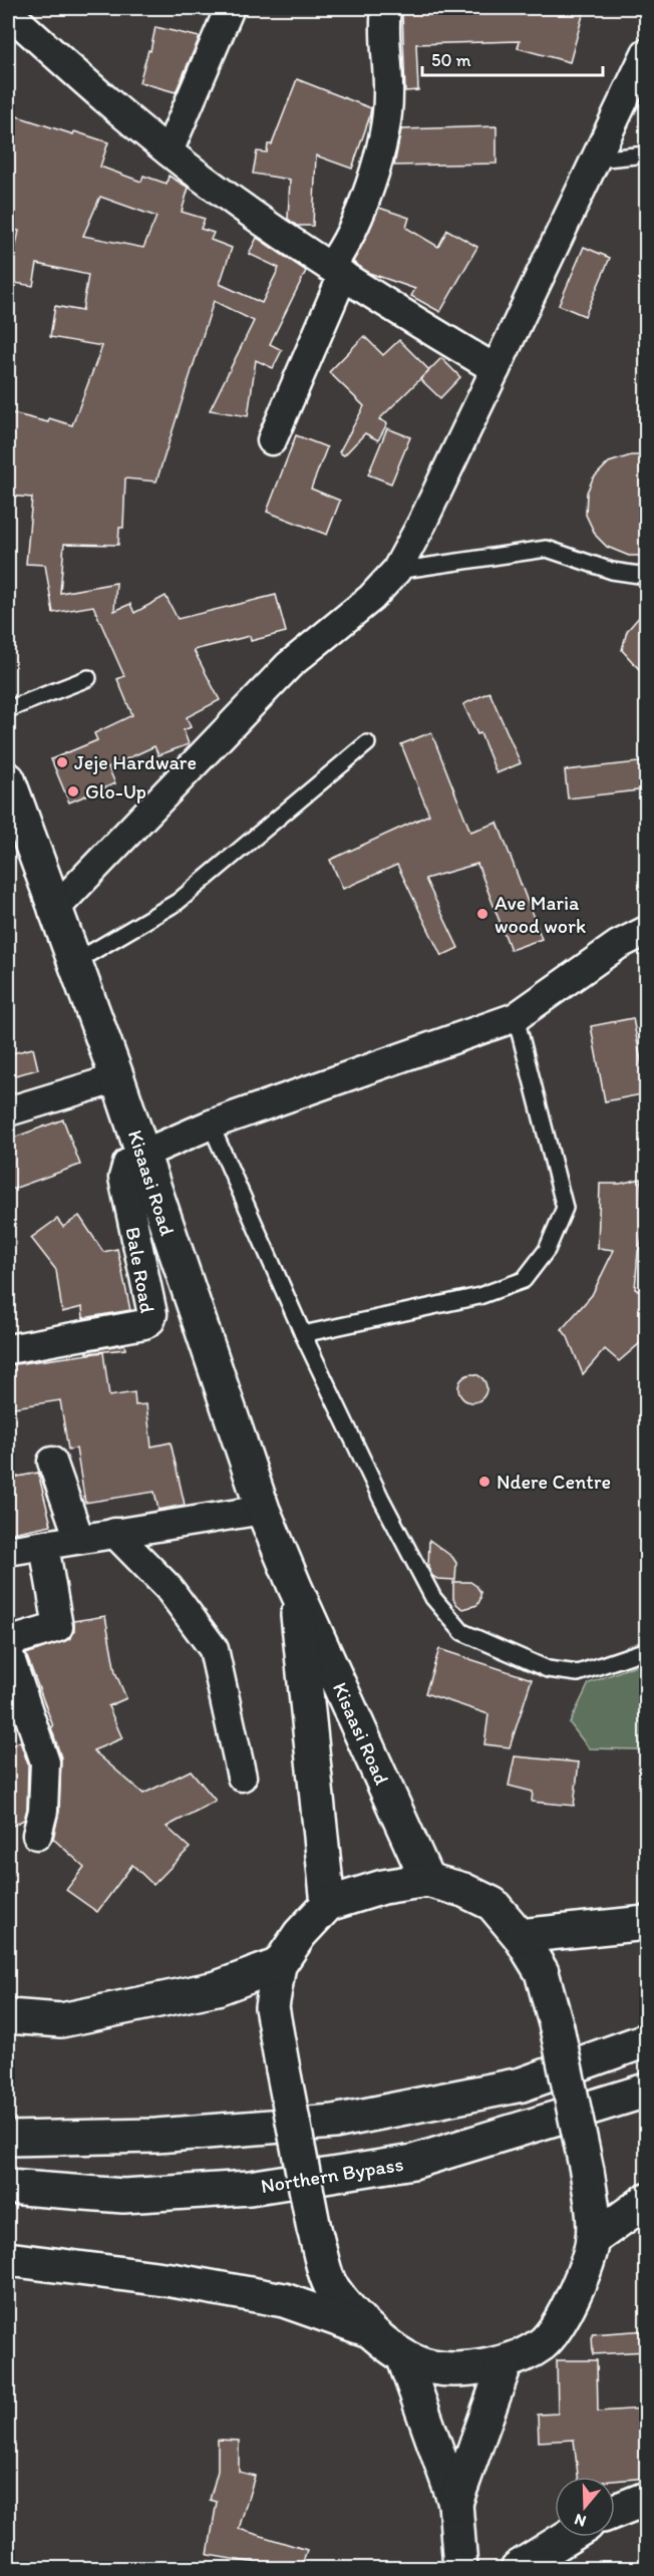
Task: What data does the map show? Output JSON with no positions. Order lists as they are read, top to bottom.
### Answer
{
  "streets": {
    "main road": ["Kisaasi Road", "Northern Bypass"],
    "street": ["Bale Road"]
  },
  "crossings": [
    ["Kisaasi Road", "Bale Road"]
  ],
  "places": [
    "Jeje Hardware",
    "Glo-Up",
    "Ave Maria wood work",
    "Ndere Centre"
  ],
  "scale_bar": "50 m",
  "north": "bottom"
}
